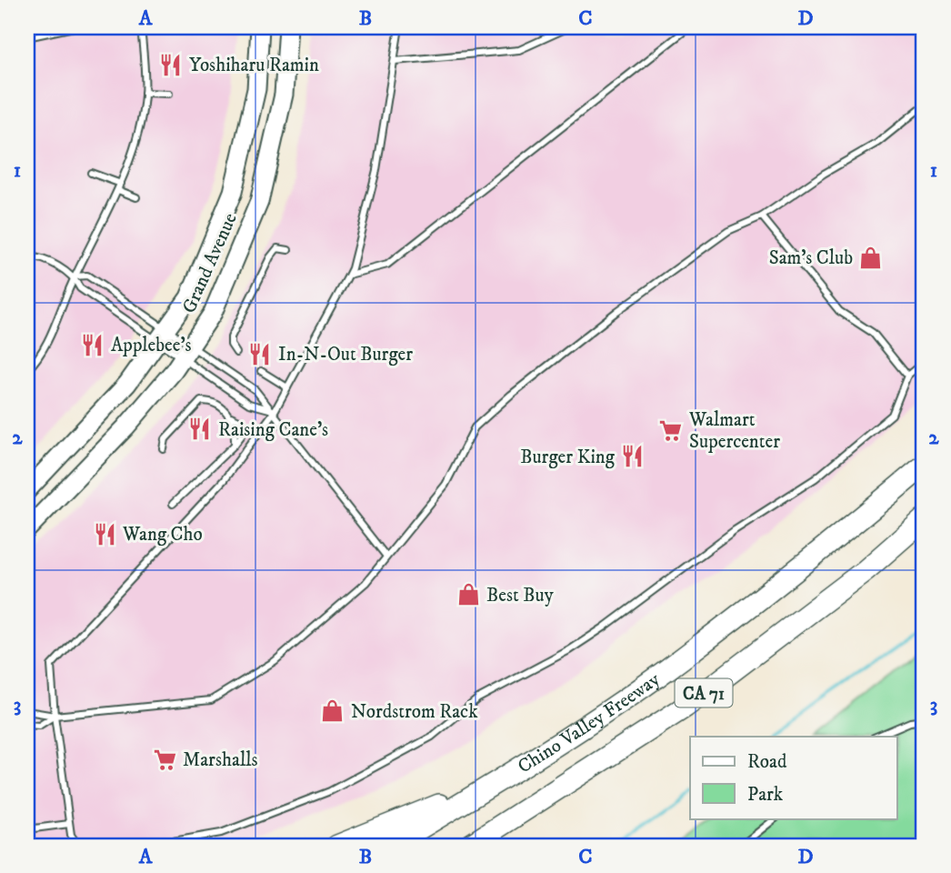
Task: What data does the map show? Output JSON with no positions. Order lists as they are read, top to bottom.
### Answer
{
  "streets": {
    "highway": ["CA 71", "Chino Valley Freeway"],
    "main road": ["Grand Avenue"]
  },
  "places": {
    "restaurant": [
      "Yoshiharu Ramin",
      "Applebee's",
      "In-N-Out Burger",
      "Raising Cane's",
      "Burger King",
      "Wang Cho"
    ],
    "shop": ["Sam's Club", "Best Buy", "Nordstrom Rack"],
    "supermarket": ["Walmart Supercenter", "Marshalls"]
  },
  "legend": ["Road", "Park"],
  "grid": {
    "columns": [
      "A",
      "B",
      "C",
      "D"
    ],
    "rows": ["1", "2", "3"]
  }
}
